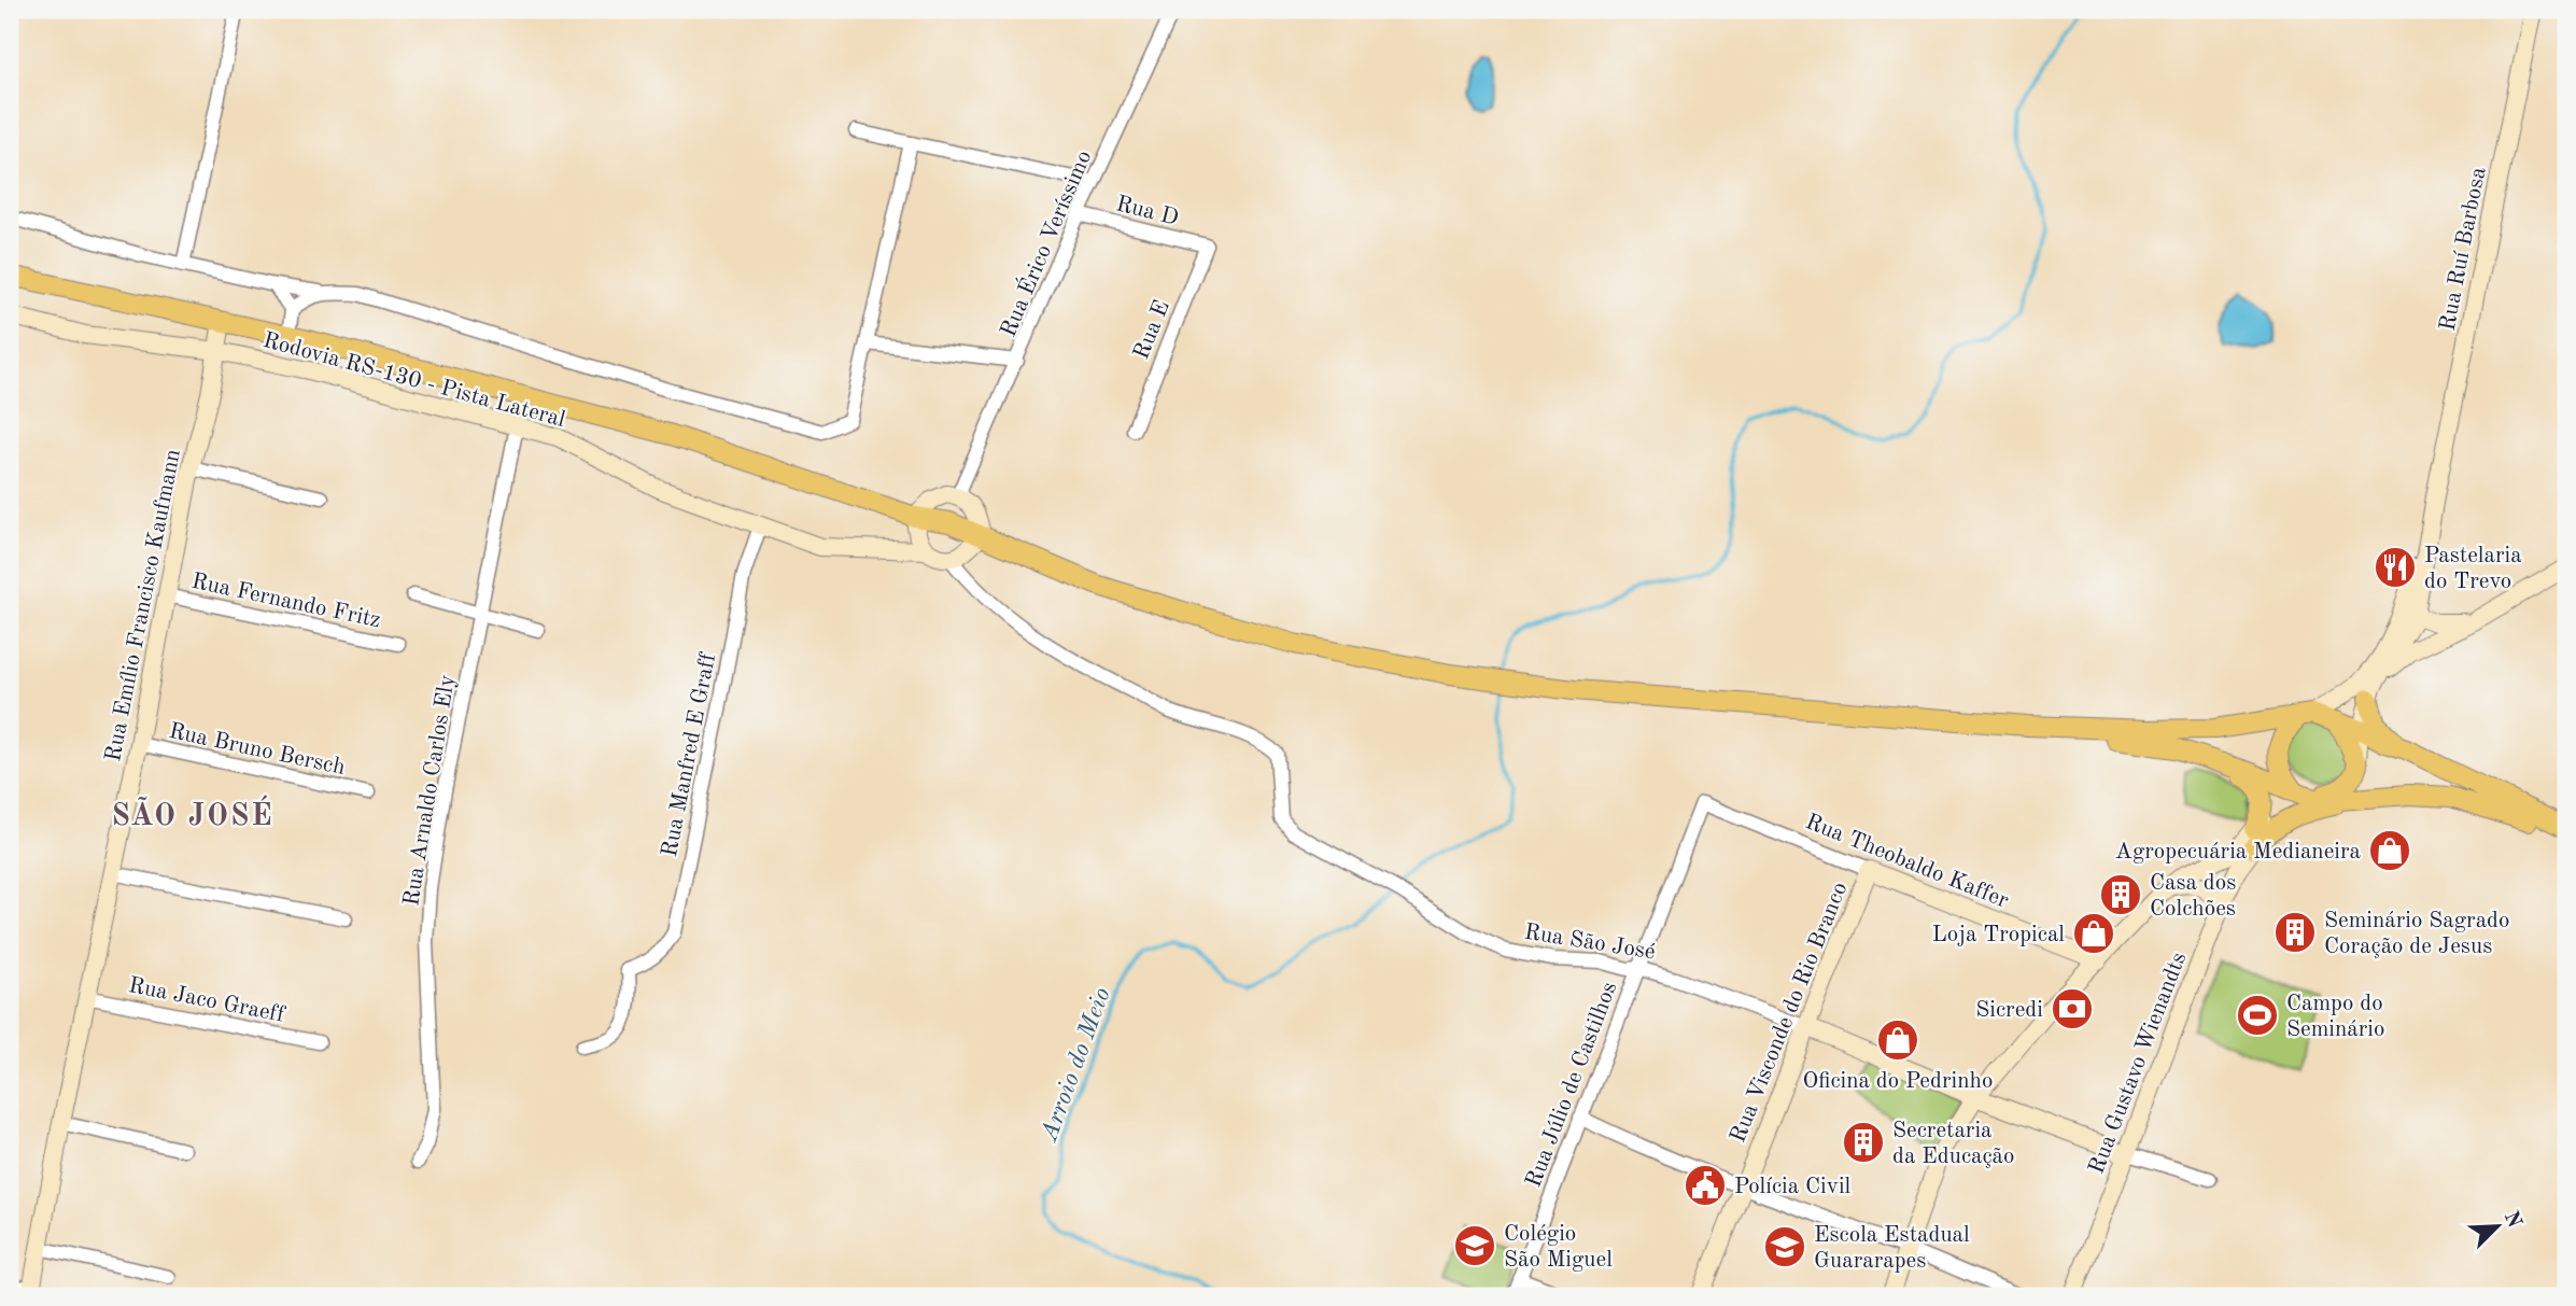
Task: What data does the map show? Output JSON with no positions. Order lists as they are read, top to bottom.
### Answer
{
  "streets": {
    "street": [
      "Rua D",
      "Rua Érico Veríssimo",
      "Rua Ruí Barbosa",
      "Rua E",
      "Rodovia RS-130 - Pista Lateral",
      "Rua Fernando Fritz",
      "Rua Emílio Francisco Kaufmann",
      "Rua Bruno Bersch",
      "Rua Manfred E Graff",
      "Rua Arnaldo Carlos Ely",
      "Rua Theobaldo Kaffer",
      "Rua São José",
      "Rua Jaco Graeff",
      "Rua Visconde do Rio Branco",
      "Rua Gustavo Wienandts",
      "Rua Júlio de Castilhos"
    ]
  },
  "crossings": [
    ["Rua D", "Rua Érico Veríssimo"],
    ["Rua D", "Rua E"],
    ["Rodovia RS-130 - Pista Lateral", "Rua Emílio Francisco Kaufmann"],
    ["Rodovia RS-130 - Pista Lateral", "Rua Manfred E Graff"],
    ["Rodovia RS-130 - Pista Lateral", "Rua Arnaldo Carlos Ely"],
    ["Rodovia RS-130 - Pista Lateral", "Rua São José"],
    ["Rua Fernando Fritz", "Rua Emílio Francisco Kaufmann"],
    ["Rua Emílio Francisco Kaufmann", "Rua Bruno Bersch"],
    ["Rua Emílio Francisco Kaufmann", "Rua Jaco Graeff"],
    ["Rua Theobaldo Kaffer", "Rua Visconde do Rio Branco"],
    ["Rua Theobaldo Kaffer", "Rua Júlio de Castilhos"],
    ["Rua São José", "Rua Visconde do Rio Branco"],
    ["Rua São José", "Rua Gustavo Wienandts"],
    ["Rua São José", "Rua Júlio de Castilhos"]
  ],
  "districts": ["SÃO JOSÉ"],
  "water": ["Arroio do Meio"],
  "places": {
    "restaurant": ["Pastelaria do Trevo"],
    "shop": ["Agropecuária Medianeira", "Loja Tropical", "Oficina do Pedrinho"],
    "building": ["Casa dos Colchões", "Seminário Sagrado Coração de Jesus", "Secretaria da Educação"],
    "bank": ["Sicredi"],
    "sports": ["Campo do Seminário"],
    "public building": ["Polícia Civil"],
    "school or university": ["Colégio São Miguel", "Escola Estadual Guararapes"]
  },
  "north": "top right"
}
